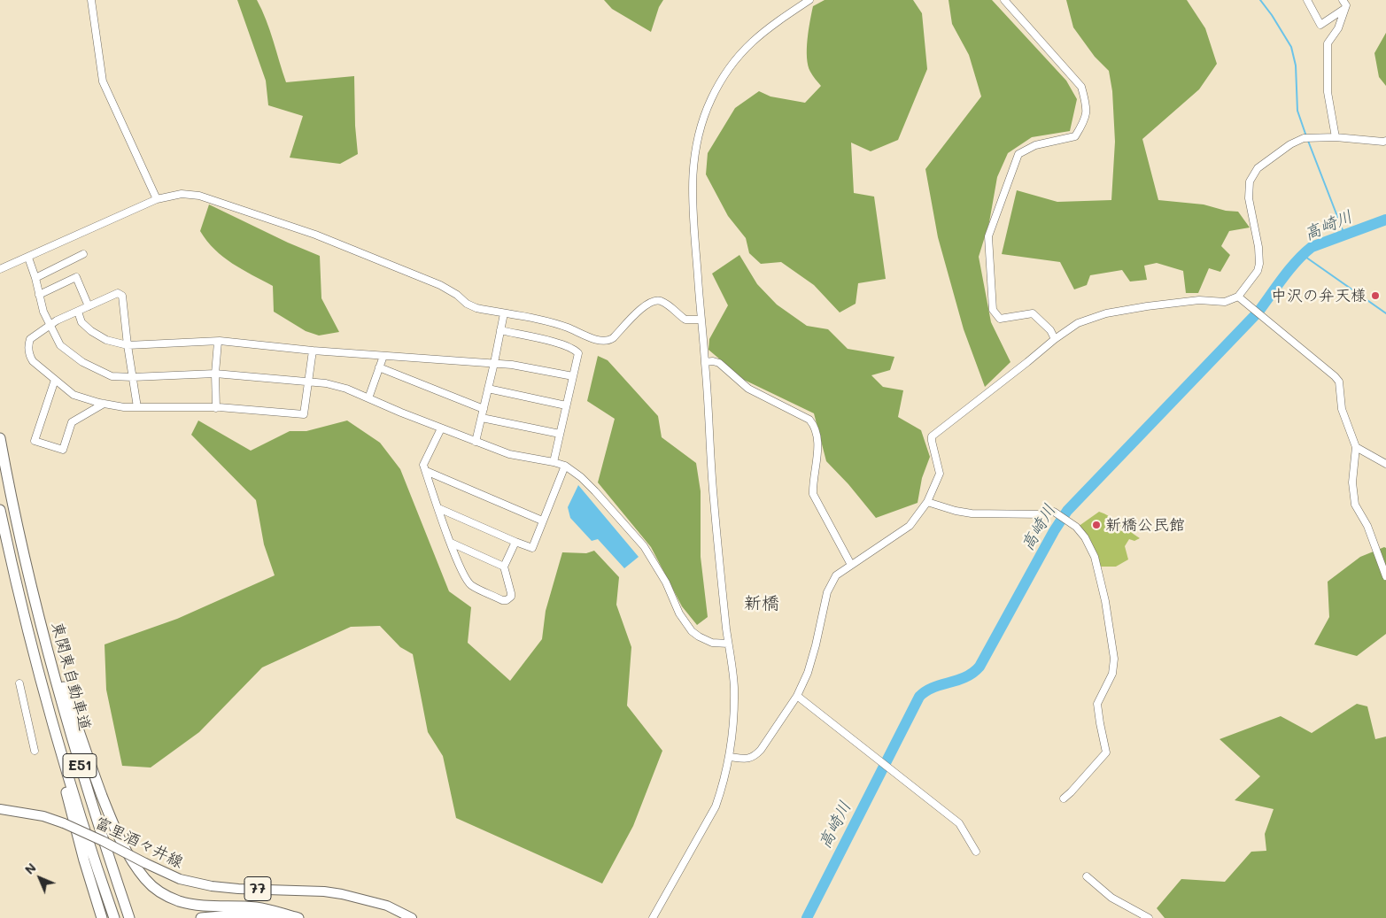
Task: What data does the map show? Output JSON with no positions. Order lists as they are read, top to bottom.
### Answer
{
  "streets": {
    "highway": ["東関東自動車道", "E51"],
    "main road": ["富里酒々井線", "77"]
  },
  "districts": ["新橋"],
  "water": ["高崎川"],
  "places": ["中沢の弁天様", "新橋公民館"],
  "north": "top left"
}
